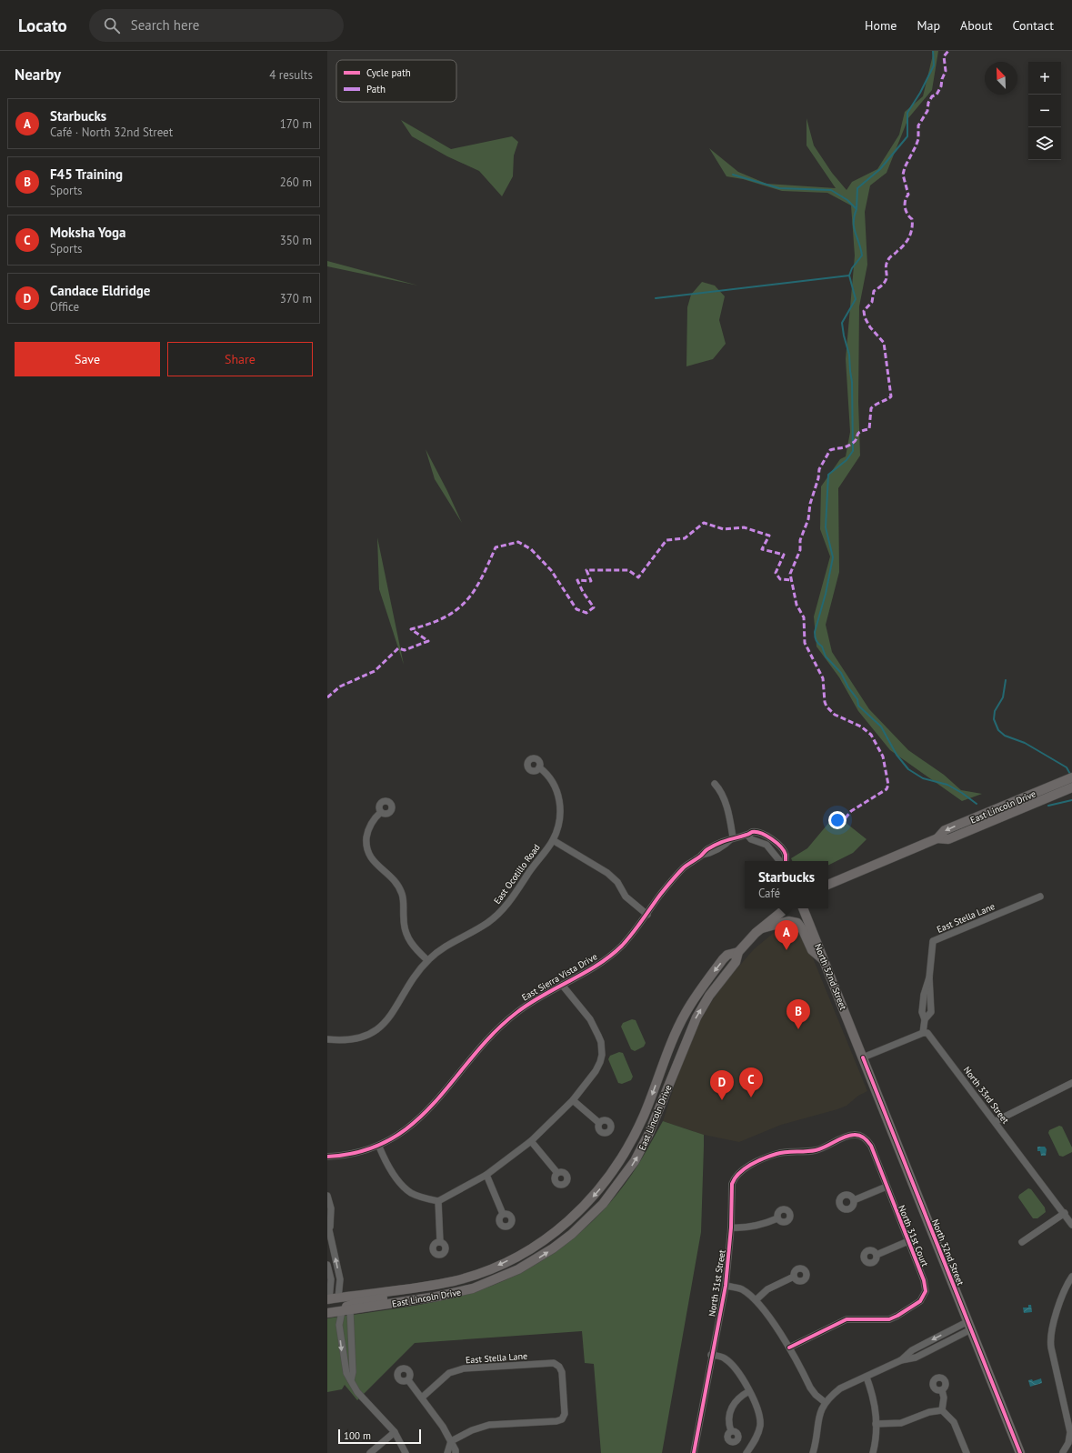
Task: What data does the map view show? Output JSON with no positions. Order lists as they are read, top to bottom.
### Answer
{
  "streets": {
    "main road": ["East Lincoln Drive", "North 32nd Street"],
    "street": [
      "East Ocotillo Road",
      "East Stella Lane",
      "East Sierra Vista Drive",
      "North 33rd Street",
      "North 31st Court",
      "North 31st Street"
    ]
  },
  "crossings": [
    ["East Stella Lane", "North 33rd Street"],
    ["North 31st Court", "North 31st Street"]
  ],
  "legend": ["Cycle path", "Path"],
  "scale_bar": "100 m",
  "north": "top left",
  "page": {
    "header": "Locato",
    "search": "Search here",
    "nav": [
      "Home",
      "Map",
      "About",
      "Contact"
    ],
    "heading": ["Nearby", "4 results"],
    "map_buttons": ["+", "−"],
    "list": [
      {
        "mark": "A",
        "name": "Starbucks",
        "note": "Café · North 32nd Street",
        "value": "170 m"
      },
      {
        "mark": "B",
        "name": "F45 Training",
        "note": "Sports",
        "value": "260 m"
      },
      {
        "mark": "C",
        "name": "Moksha Yoga",
        "note": "Sports",
        "value": "350 m"
      },
      {
        "mark": "D",
        "name": "Candace Eldridge",
        "note": "Office",
        "value": "370 m"
      }
    ],
    "buttons": ["Save", "Share"],
    "popup": ["Starbucks", "Café"],
    "pins": [
      "A",
      "B",
      "C",
      "D"
    ],
    "scale": "100 m"
  }
}
